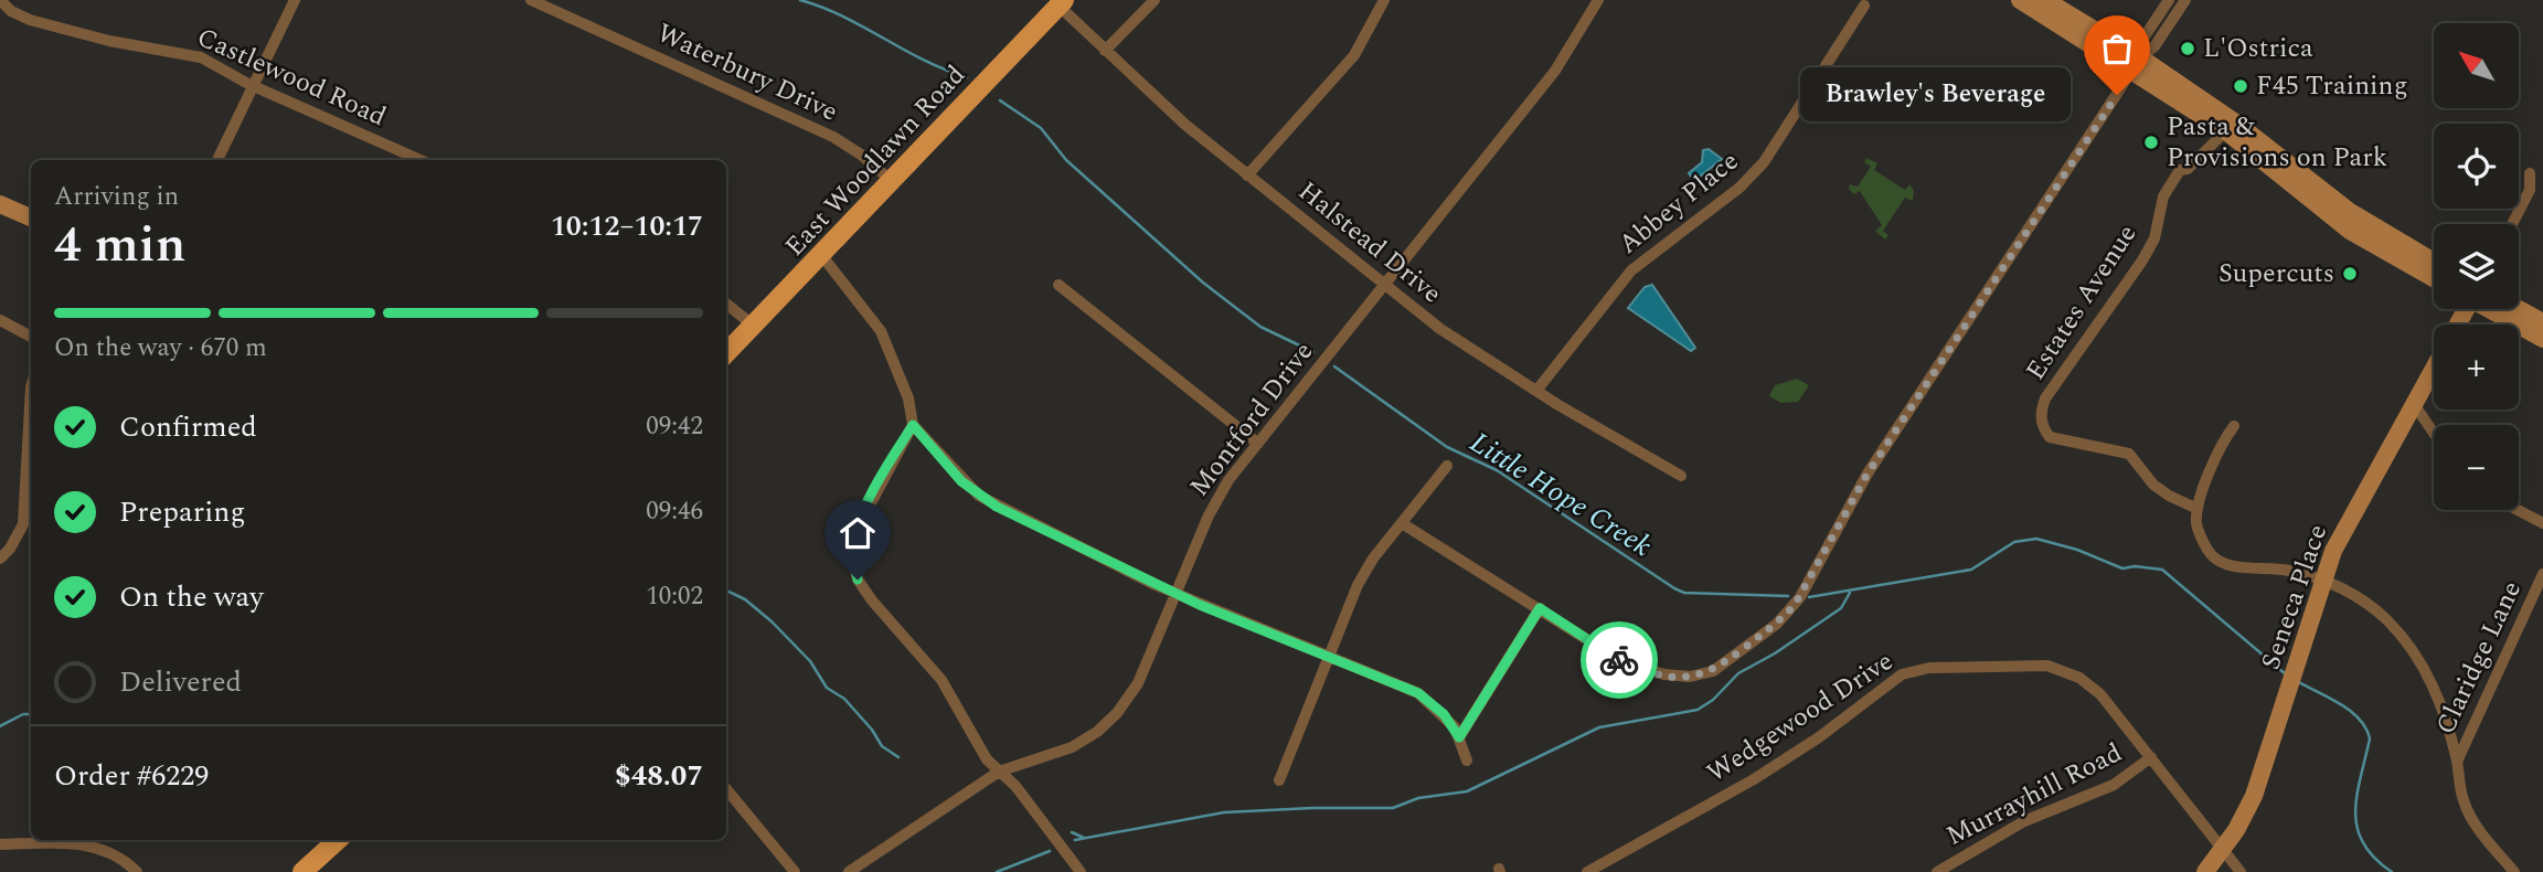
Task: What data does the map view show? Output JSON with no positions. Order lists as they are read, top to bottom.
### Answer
{
  "streets": {
    "main road": ["East Woodlawn Road", "Seneca Place"],
    "street": [
      "Waterbury Drive",
      "Castlewood Road",
      "Abbey Place",
      "Halstead Drive",
      "Estates Avenue",
      "Montford Drive",
      "Claridge Lane",
      "Wedgewood Drive",
      "Murrayhill Road"
    ]
  },
  "crossings": [
    ["Waterbury Drive", "East Woodlawn Road"],
    ["East Woodlawn Road", "Halstead Drive"],
    ["Abbey Place", "Halstead Drive"],
    ["Halstead Drive", "Montford Drive"],
    ["Seneca Place", "Wedgewood Drive"],
    ["Wedgewood Drive", "Murrayhill Road"]
  ],
  "water": ["Little Hope Creek"],
  "places": [
    "L'Ostrica",
    "F45 Training",
    "Brawley's Beverage",
    "Pasta & Provisions on Park",
    "Supercuts"
  ],
  "north": "top left",
  "page": {
    "map_buttons": ["+", "−"],
    "bubble": "Brawley's Beverage",
    "heading": ["4 min", "Arriving in", "10:12–10:17"],
    "panel": ["Order #6229", "$48.07"],
    "bar": "On the way · 670 m",
    "list": [
      ["Confirmed", "09:42"],
      ["Preparing", "09:46"],
      ["On the way", "10:02"],
      "Delivered"
    ]
  }
}
